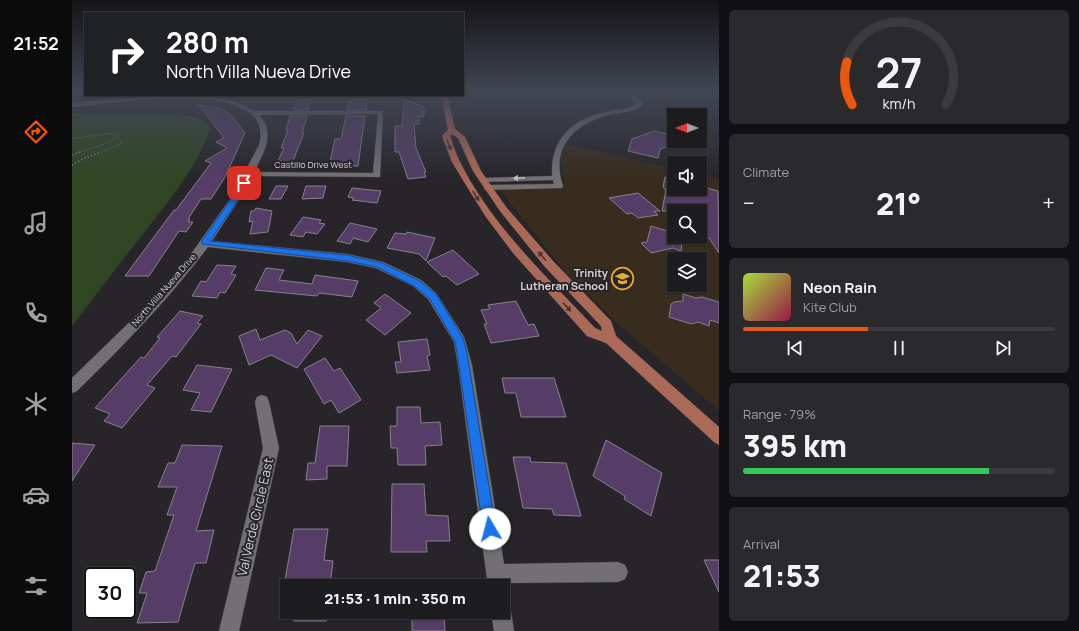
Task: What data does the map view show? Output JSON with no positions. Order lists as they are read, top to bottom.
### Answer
{
  "streets": {
    "street": ["Castillo Drive West", "North Villa Nueva Drive", "Val Verde Circle East"]
  },
  "crossings": [
    ["Castillo Drive West", "North Villa Nueva Drive"]
  ],
  "places": {
    "school or university": ["Trinity Lutheran School"]
  },
  "north": "left",
  "page": {
    "tabs": "21:52",
    "turn": ["280 m", "North Villa Nueva Drive"],
    "tile": [
      "Climate",
      ["Range · 79%", "395 km"],
      ["Arrival", "21:53"]
    ],
    "heat": ["−", "21°", "+"],
    "song": ["Neon Rain", "Kite Club"],
    "limit": "30",
    "trip": "21:53 · 1 min · 350 m",
    "gauge": ["27", "km/h"]
  }
}
